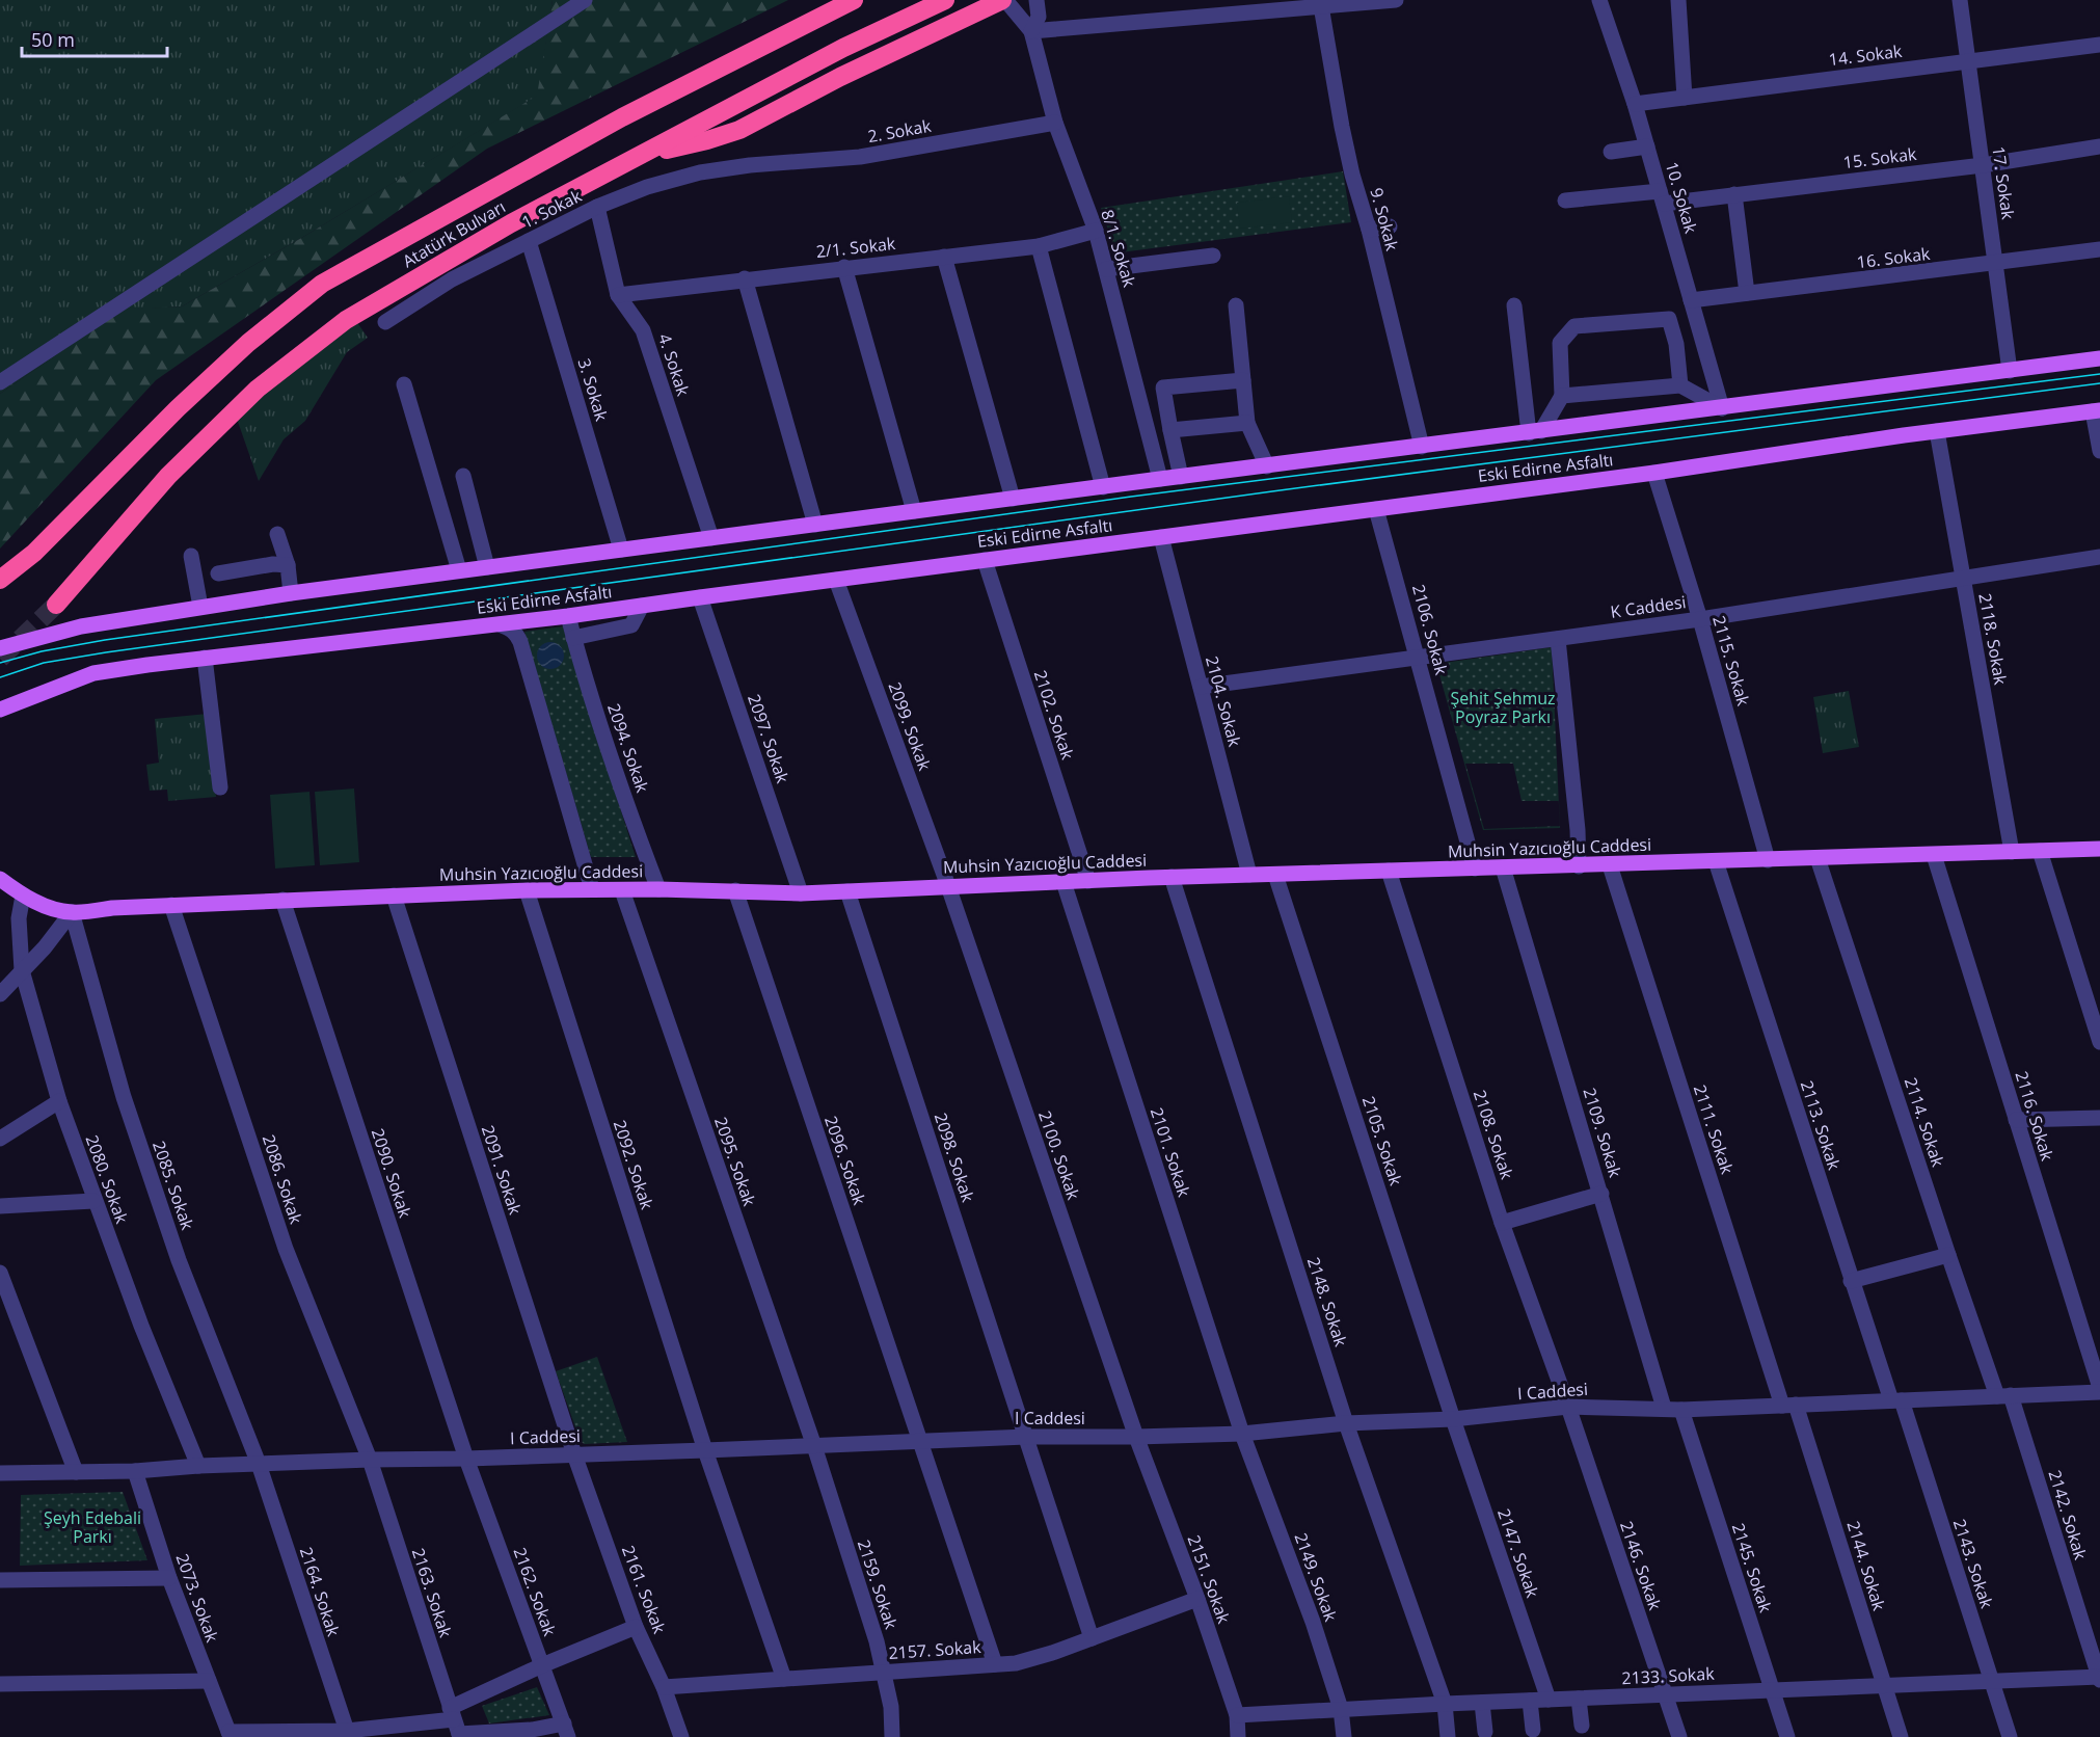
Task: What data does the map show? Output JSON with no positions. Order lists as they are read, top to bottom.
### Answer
{
  "streets": {
    "highway": ["Atatürk Bulvarı"],
    "main road": ["Eski Edirne Asfaltı", "Muhsin Yazıcıoğlu Caddesi"],
    "street": [
      "14. Sokak",
      "2. Sokak",
      "15. Sokak",
      "17. Sokak",
      "10. Sokak",
      "1. Sokak",
      "9. Sokak",
      "2/1. Sokak",
      "8/1. Sokak",
      "16. Sokak",
      "4. Sokak",
      "3. Sokak",
      "K Caddesi",
      "2106. Sokak",
      "2118. Sokak",
      "2115. Sokak",
      "2104. Sokak",
      "2102. Sokak",
      "2099. Sokak",
      "2097. Sokak",
      "2094. Sokak",
      "2116. Sokak",
      "2114. Sokak",
      "2113. Sokak",
      "2111. Sokak",
      "2109. Sokak",
      "2108. Sokak",
      "2105. Sokak",
      "2101. Sokak",
      "2100. Sokak",
      "2098. Sokak",
      "2096. Sokak",
      "2095. Sokak",
      "2092. Sokak",
      "2091. Sokak",
      "2090. Sokak",
      "2080. Sokak",
      "2086. Sokak",
      "2085. Sokak",
      "2148. Sokak",
      "I Caddesi",
      "2142. Sokak",
      "2147. Sokak",
      "2143. Sokak",
      "2146. Sokak",
      "2144. Sokak",
      "2145. Sokak",
      "2149. Sokak",
      "2151. Sokak",
      "2159. Sokak",
      "2161. Sokak",
      "2164. Sokak",
      "2162. Sokak",
      "2163. Sokak",
      "2073. Sokak",
      "2157. Sokak",
      "2133. Sokak"
    ]
  },
  "crossings": [
    ["14. Sokak", "17. Sokak"],
    ["14. Sokak", "10. Sokak"],
    ["2. Sokak", "1. Sokak"],
    ["2. Sokak", "8/1. Sokak"],
    ["15. Sokak", "17. Sokak"],
    ["15. Sokak", "10. Sokak"],
    ["17. Sokak", "16. Sokak"],
    ["10. Sokak", "16. Sokak"],
    ["1. Sokak", "4. Sokak"],
    ["1. Sokak", "3. Sokak"],
    ["2/1. Sokak", "8/1. Sokak"],
    ["2/1. Sokak", "4. Sokak"],
    ["Eski Edirne Asfaltı", "2106. Sokak"],
    ["Eski Edirne Asfaltı", "2118. Sokak"],
    ["Eski Edirne Asfaltı", "2115. Sokak"],
    ["Eski Edirne Asfaltı", "2104. Sokak"],
    ["Eski Edirne Asfaltı", "2102. Sokak"],
    ["Eski Edirne Asfaltı", "2099. Sokak"],
    ["Eski Edirne Asfaltı", "2097. Sokak"],
    ["Eski Edirne Asfaltı", "2094. Sokak"],
    ["K Caddesi", "2106. Sokak"],
    ["K Caddesi", "2118. Sokak"],
    ["K Caddesi", "2115. Sokak"],
    ["K Caddesi", "2104. Sokak"],
    ["2106. Sokak", "Muhsin Yazıcıoğlu Caddesi"],
    ["2118. Sokak", "Muhsin Yazıcıoğlu Caddesi"],
    ["2115. Sokak", "Muhsin Yazıcıoğlu Caddesi"],
    ["2104. Sokak", "Muhsin Yazıcıoğlu Caddesi"],
    ["2102. Sokak", "Muhsin Yazıcıoğlu Caddesi"],
    ["2099. Sokak", "Muhsin Yazıcıoğlu Caddesi"],
    ["2099. Sokak", "2100. Sokak"],
    ["2097. Sokak", "Muhsin Yazıcıoğlu Caddesi"],
    ["2094. Sokak", "Muhsin Yazıcıoğlu Caddesi"],
    ["Muhsin Yazıcıoğlu Caddesi", "2116. Sokak"],
    ["Muhsin Yazıcıoğlu Caddesi", "2114. Sokak"],
    ["Muhsin Yazıcıoğlu Caddesi", "2113. Sokak"],
    ["Muhsin Yazıcıoğlu Caddesi", "2111. Sokak"],
    ["Muhsin Yazıcıoğlu Caddesi", "2109. Sokak"],
    ["Muhsin Yazıcıoğlu Caddesi", "2108. Sokak"],
    ["Muhsin Yazıcıoğlu Caddesi", "2105. Sokak"],
    ["Muhsin Yazıcıoğlu Caddesi", "2101. Sokak"],
    ["Muhsin Yazıcıoğlu Caddesi", "2100. Sokak"],
    ["Muhsin Yazıcıoğlu Caddesi", "2098. Sokak"],
    ["Muhsin Yazıcıoğlu Caddesi", "2096. Sokak"],
    ["Muhsin Yazıcıoğlu Caddesi", "2095. Sokak"],
    ["Muhsin Yazıcıoğlu Caddesi", "2092. Sokak"],
    ["Muhsin Yazıcıoğlu Caddesi", "2091. Sokak"],
    ["Muhsin Yazıcıoğlu Caddesi", "2090. Sokak"],
    ["Muhsin Yazıcıoğlu Caddesi", "2080. Sokak"],
    ["Muhsin Yazıcıoğlu Caddesi", "2086. Sokak"],
    ["Muhsin Yazıcıoğlu Caddesi", "2085. Sokak"],
    ["Muhsin Yazıcıoğlu Caddesi", "2148. Sokak"],
    ["2116. Sokak", "I Caddesi"],
    ["2114. Sokak", "I Caddesi"],
    ["2114. Sokak", "2142. Sokak"],
    ["2113. Sokak", "I Caddesi"],
    ["2113. Sokak", "2143. Sokak"],
    ["2111. Sokak", "I Caddesi"],
    ["2111. Sokak", "2144. Sokak"],
    ["2109. Sokak", "I Caddesi"],
    ["2108. Sokak", "I Caddesi"],
    ["2108. Sokak", "2146. Sokak"],
    ["2105. Sokak", "I Caddesi"],
    ["2105. Sokak", "2147. Sokak"],
    ["2101. Sokak", "I Caddesi"],
    ["2101. Sokak", "2149. Sokak"],
    ["2100. Sokak", "I Caddesi"],
    ["2100. Sokak", "2151. Sokak"],
    ["2098. Sokak", "I Caddesi"],
    ["2098. Sokak", "2157. Sokak"],
    ["2096. Sokak", "I Caddesi"],
    ["2096. Sokak", "2157. Sokak"],
    ["2095. Sokak", "I Caddesi"],
    ["2095. Sokak", "2159. Sokak"],
    ["2092. Sokak", "I Caddesi"],
    ["2092. Sokak", "2157. Sokak"],
    ["2091. Sokak", "I Caddesi"],
    ["2091. Sokak", "2161. Sokak"],
    ["2090. Sokak", "I Caddesi"],
    ["2090. Sokak", "2162. Sokak"],
    ["2080. Sokak", "I Caddesi"],
    ["2086. Sokak", "I Caddesi"],
    ["2086. Sokak", "2163. Sokak"],
    ["2085. Sokak", "I Caddesi"],
    ["2085. Sokak", "2164. Sokak"],
    ["2148. Sokak", "I Caddesi"],
    ["2148. Sokak", "2133. Sokak"],
    ["I Caddesi", "2142. Sokak"],
    ["I Caddesi", "2147. Sokak"],
    ["I Caddesi", "2143. Sokak"],
    ["I Caddesi", "2146. Sokak"],
    ["I Caddesi", "2144. Sokak"],
    ["I Caddesi", "2145. Sokak"],
    ["I Caddesi", "2149. Sokak"],
    ["I Caddesi", "2151. Sokak"],
    ["I Caddesi", "2159. Sokak"],
    ["I Caddesi", "2161. Sokak"],
    ["I Caddesi", "2164. Sokak"],
    ["I Caddesi", "2162. Sokak"],
    ["I Caddesi", "2163. Sokak"],
    ["I Caddesi", "2073. Sokak"],
    ["2142. Sokak", "2133. Sokak"],
    ["2147. Sokak", "2133. Sokak"],
    ["2143. Sokak", "2133. Sokak"],
    ["2146. Sokak", "2133. Sokak"],
    ["2144. Sokak", "2133. Sokak"],
    ["2145. Sokak", "2133. Sokak"],
    ["2149. Sokak", "2133. Sokak"],
    ["2151. Sokak", "2157. Sokak"],
    ["2151. Sokak", "2133. Sokak"],
    ["2159. Sokak", "2157. Sokak"],
    ["2161. Sokak", "2157. Sokak"]
  ],
  "parks": ["Şehit Şehmuz Poyraz Parkı", "Şeyh Edebali Parkı"],
  "scale_bar": "50 m"
}
